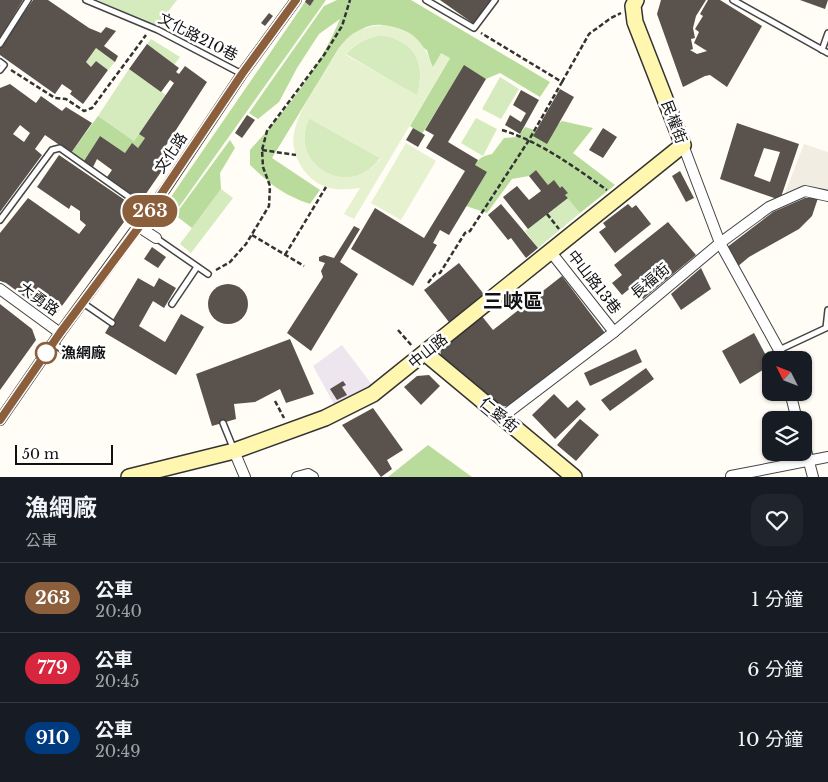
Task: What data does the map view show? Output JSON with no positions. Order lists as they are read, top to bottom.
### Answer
{
  "streets": {
    "street": [
      "民權街",
      "文化路",
      "長福街",
      "中山路13巷",
      "大勇路",
      "中山路",
      "仁愛街"
    ],
    "lane": ["文化路210巷"]
  },
  "crossings": [
    ["文化路210巷", "文化路"],
    ["民權街", "長福街"],
    ["民權街", "中山路"],
    ["文化路", "大勇路"],
    ["長福街", "中山路13巷"],
    ["長福街", "仁愛街"],
    ["中山路13巷", "中山路"],
    ["中山路", "仁愛街"]
  ],
  "districts": ["三峽區"],
  "places": ["漁網廠"],
  "lines": ["bus line 263"],
  "scale_bar": "50 m",
  "north": "top left",
  "page": {
    "on_map": "263",
    "scale": "50 m",
    "heading": ["漁網廠", "公車"],
    "list": [
      {
        "mark": "263",
        "name": "公車",
        "note": "20:40",
        "value": "1 分鐘"
      },
      {
        "mark": "779",
        "name": "公車",
        "note": "20:45",
        "value": "6 分鐘"
      },
      {
        "mark": "910",
        "name": "公車",
        "note": "20:49",
        "value": "10 分鐘"
      }
    ]
  }
}
